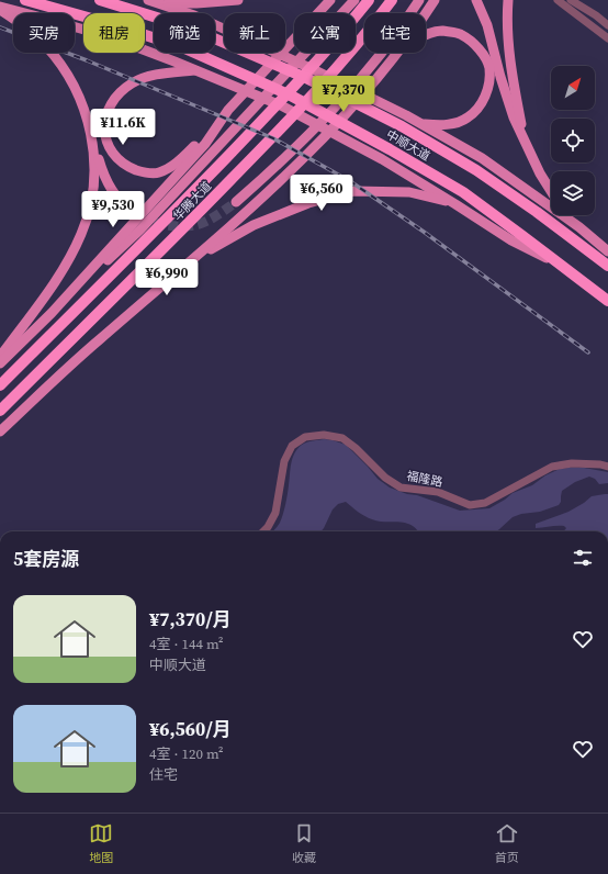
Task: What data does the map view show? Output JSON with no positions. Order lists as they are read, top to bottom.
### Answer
{
  "streets": {
    "highway": ["中顺大道", "华腾大道"],
    "street": ["福隆路"]
  },
  "north": "top right",
  "page": {
    "chip": [
      "买房",
      "租房",
      "筛选",
      "新上",
      "公寓",
      "住宅"
    ],
    "price": [
      "¥7,370",
      "¥11.6K",
      "¥6,560",
      "¥9,530",
      "¥6,990"
    ],
    "heading": "5套房源",
    "list": [
      {
        "name": "¥7,370/月",
        "note": "4室 · 144 m² · 中顺大道"
      },
      {
        "name": "¥6,560/月",
        "note": "4室 · 120 m² · 住宅"
      }
    ],
    "tabs": ["地图", "收藏", "首页"]
  }
}
